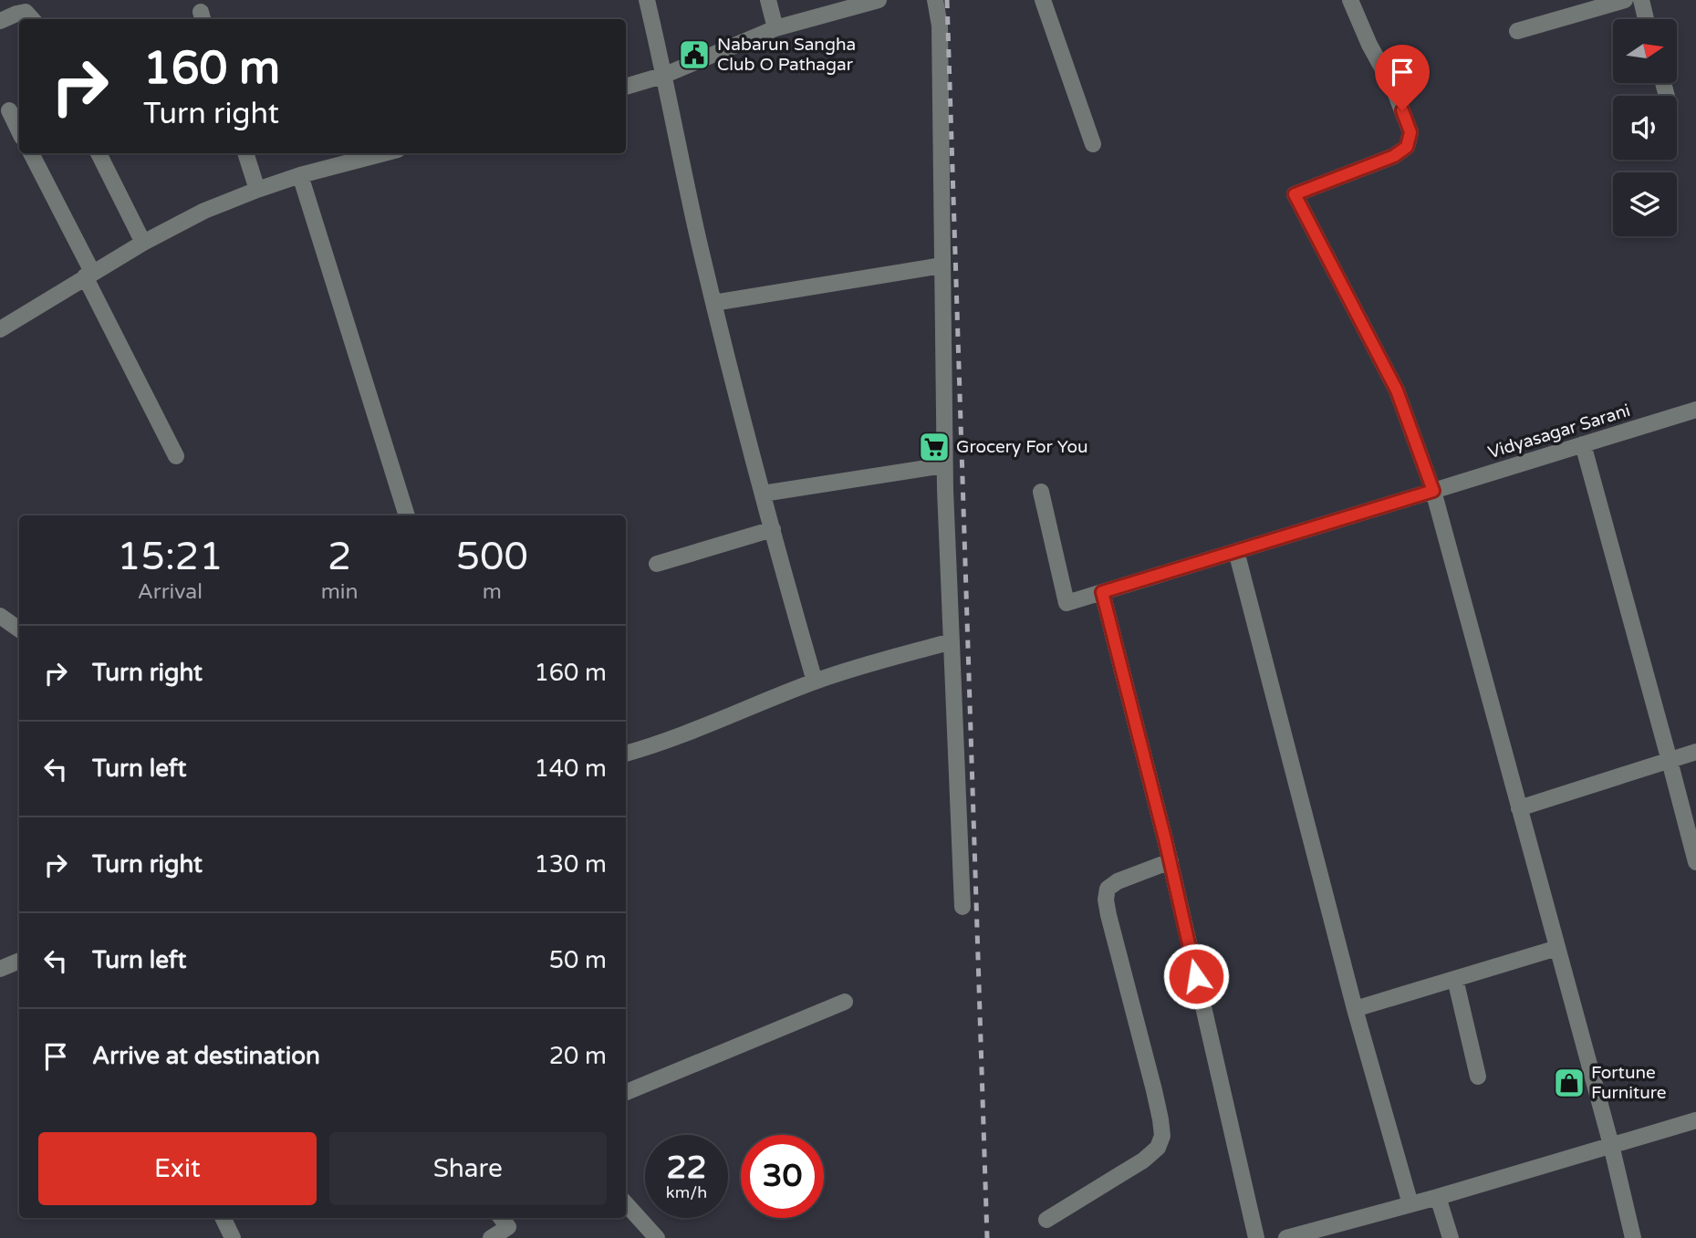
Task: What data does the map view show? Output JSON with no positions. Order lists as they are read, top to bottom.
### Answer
{
  "streets": {
    "street": ["Vidyasagar Sarani"]
  },
  "places": {
    "public building": ["Nabarun Sangha Club O Pathagar"],
    "supermarket": ["Grocery For You"],
    "shop": ["Fortune Furniture"]
  },
  "north": "right",
  "page": {
    "turn": ["160 m", "Turn right"],
    "eta": [
      "15:21",
      "Arrival",
      "2",
      "min",
      "500",
      "m"
    ],
    "list": [
      {
        "name": "Turn right",
        "value": "160 m"
      },
      {
        "name": "Turn left",
        "value": "140 m"
      },
      {
        "name": "Turn right",
        "value": "130 m"
      },
      {
        "name": "Turn left",
        "value": "50 m"
      },
      {
        "name": "Arrive at destination",
        "value": "20 m"
      }
    ],
    "buttons": ["Exit", "Share"],
    "speed": "22 km/h",
    "limit": "30"
  }
}
